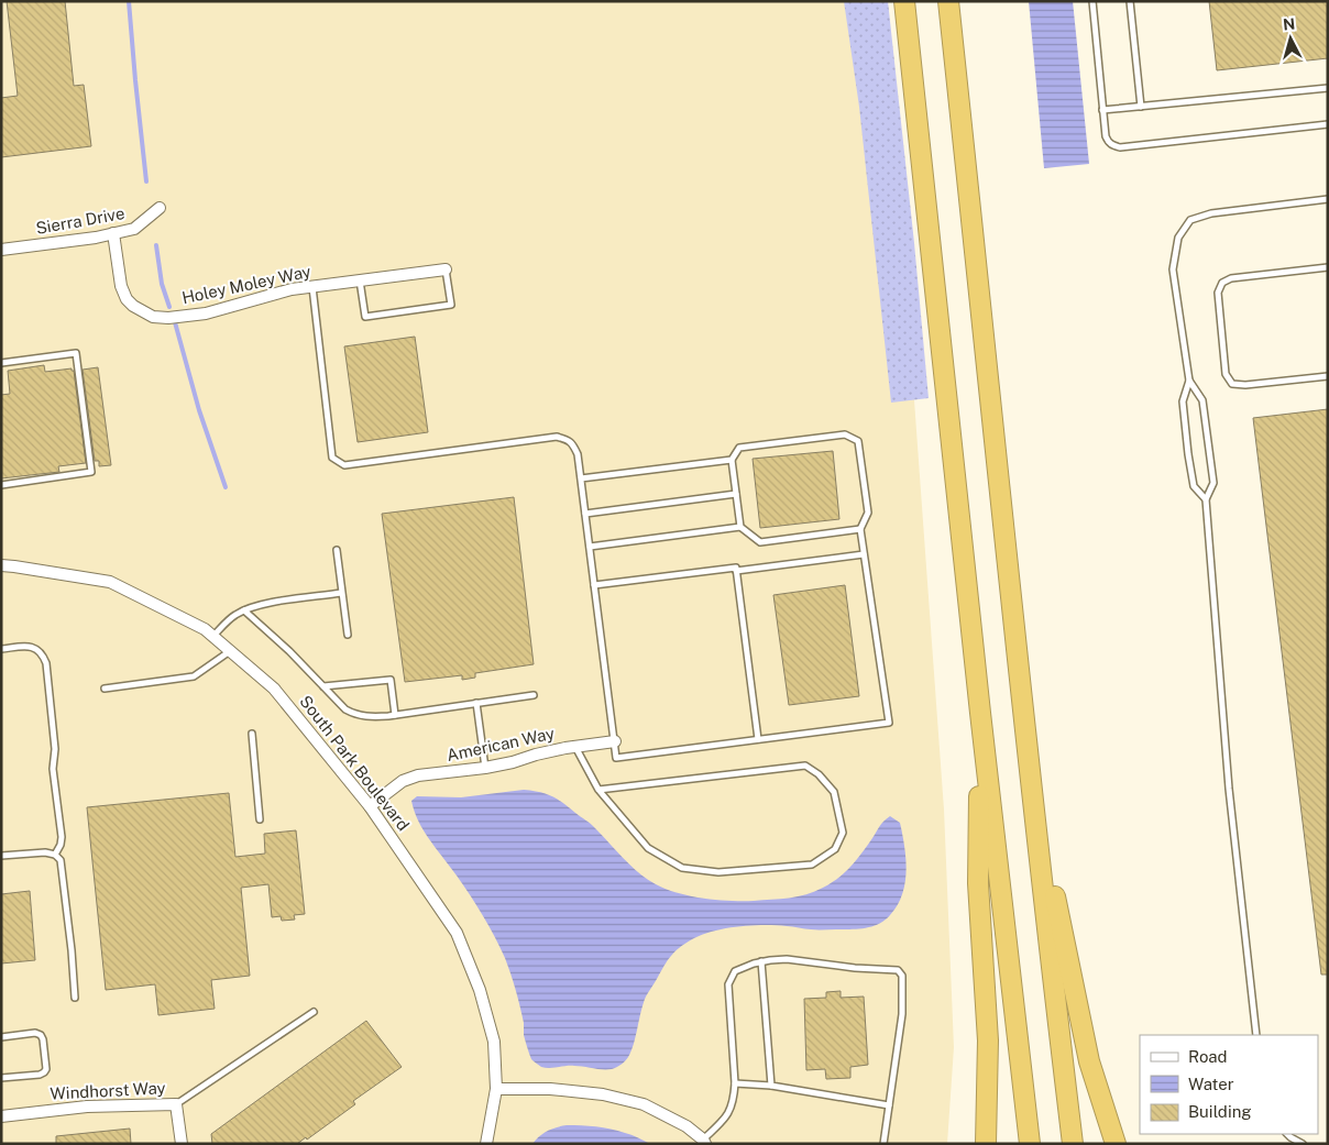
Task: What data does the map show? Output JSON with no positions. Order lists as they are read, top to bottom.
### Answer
{
  "streets": {
    "street": [
      "Sierra Drive",
      "Holey Moley Way",
      "American Way",
      "South Park Boulevard",
      "Windhorst Way"
    ]
  },
  "crossings": [
    ["Sierra Drive", "Holey Moley Way"],
    ["American Way", "South Park Boulevard"]
  ],
  "legend": ["Road", "Water", "Building"],
  "north": "top"
}
